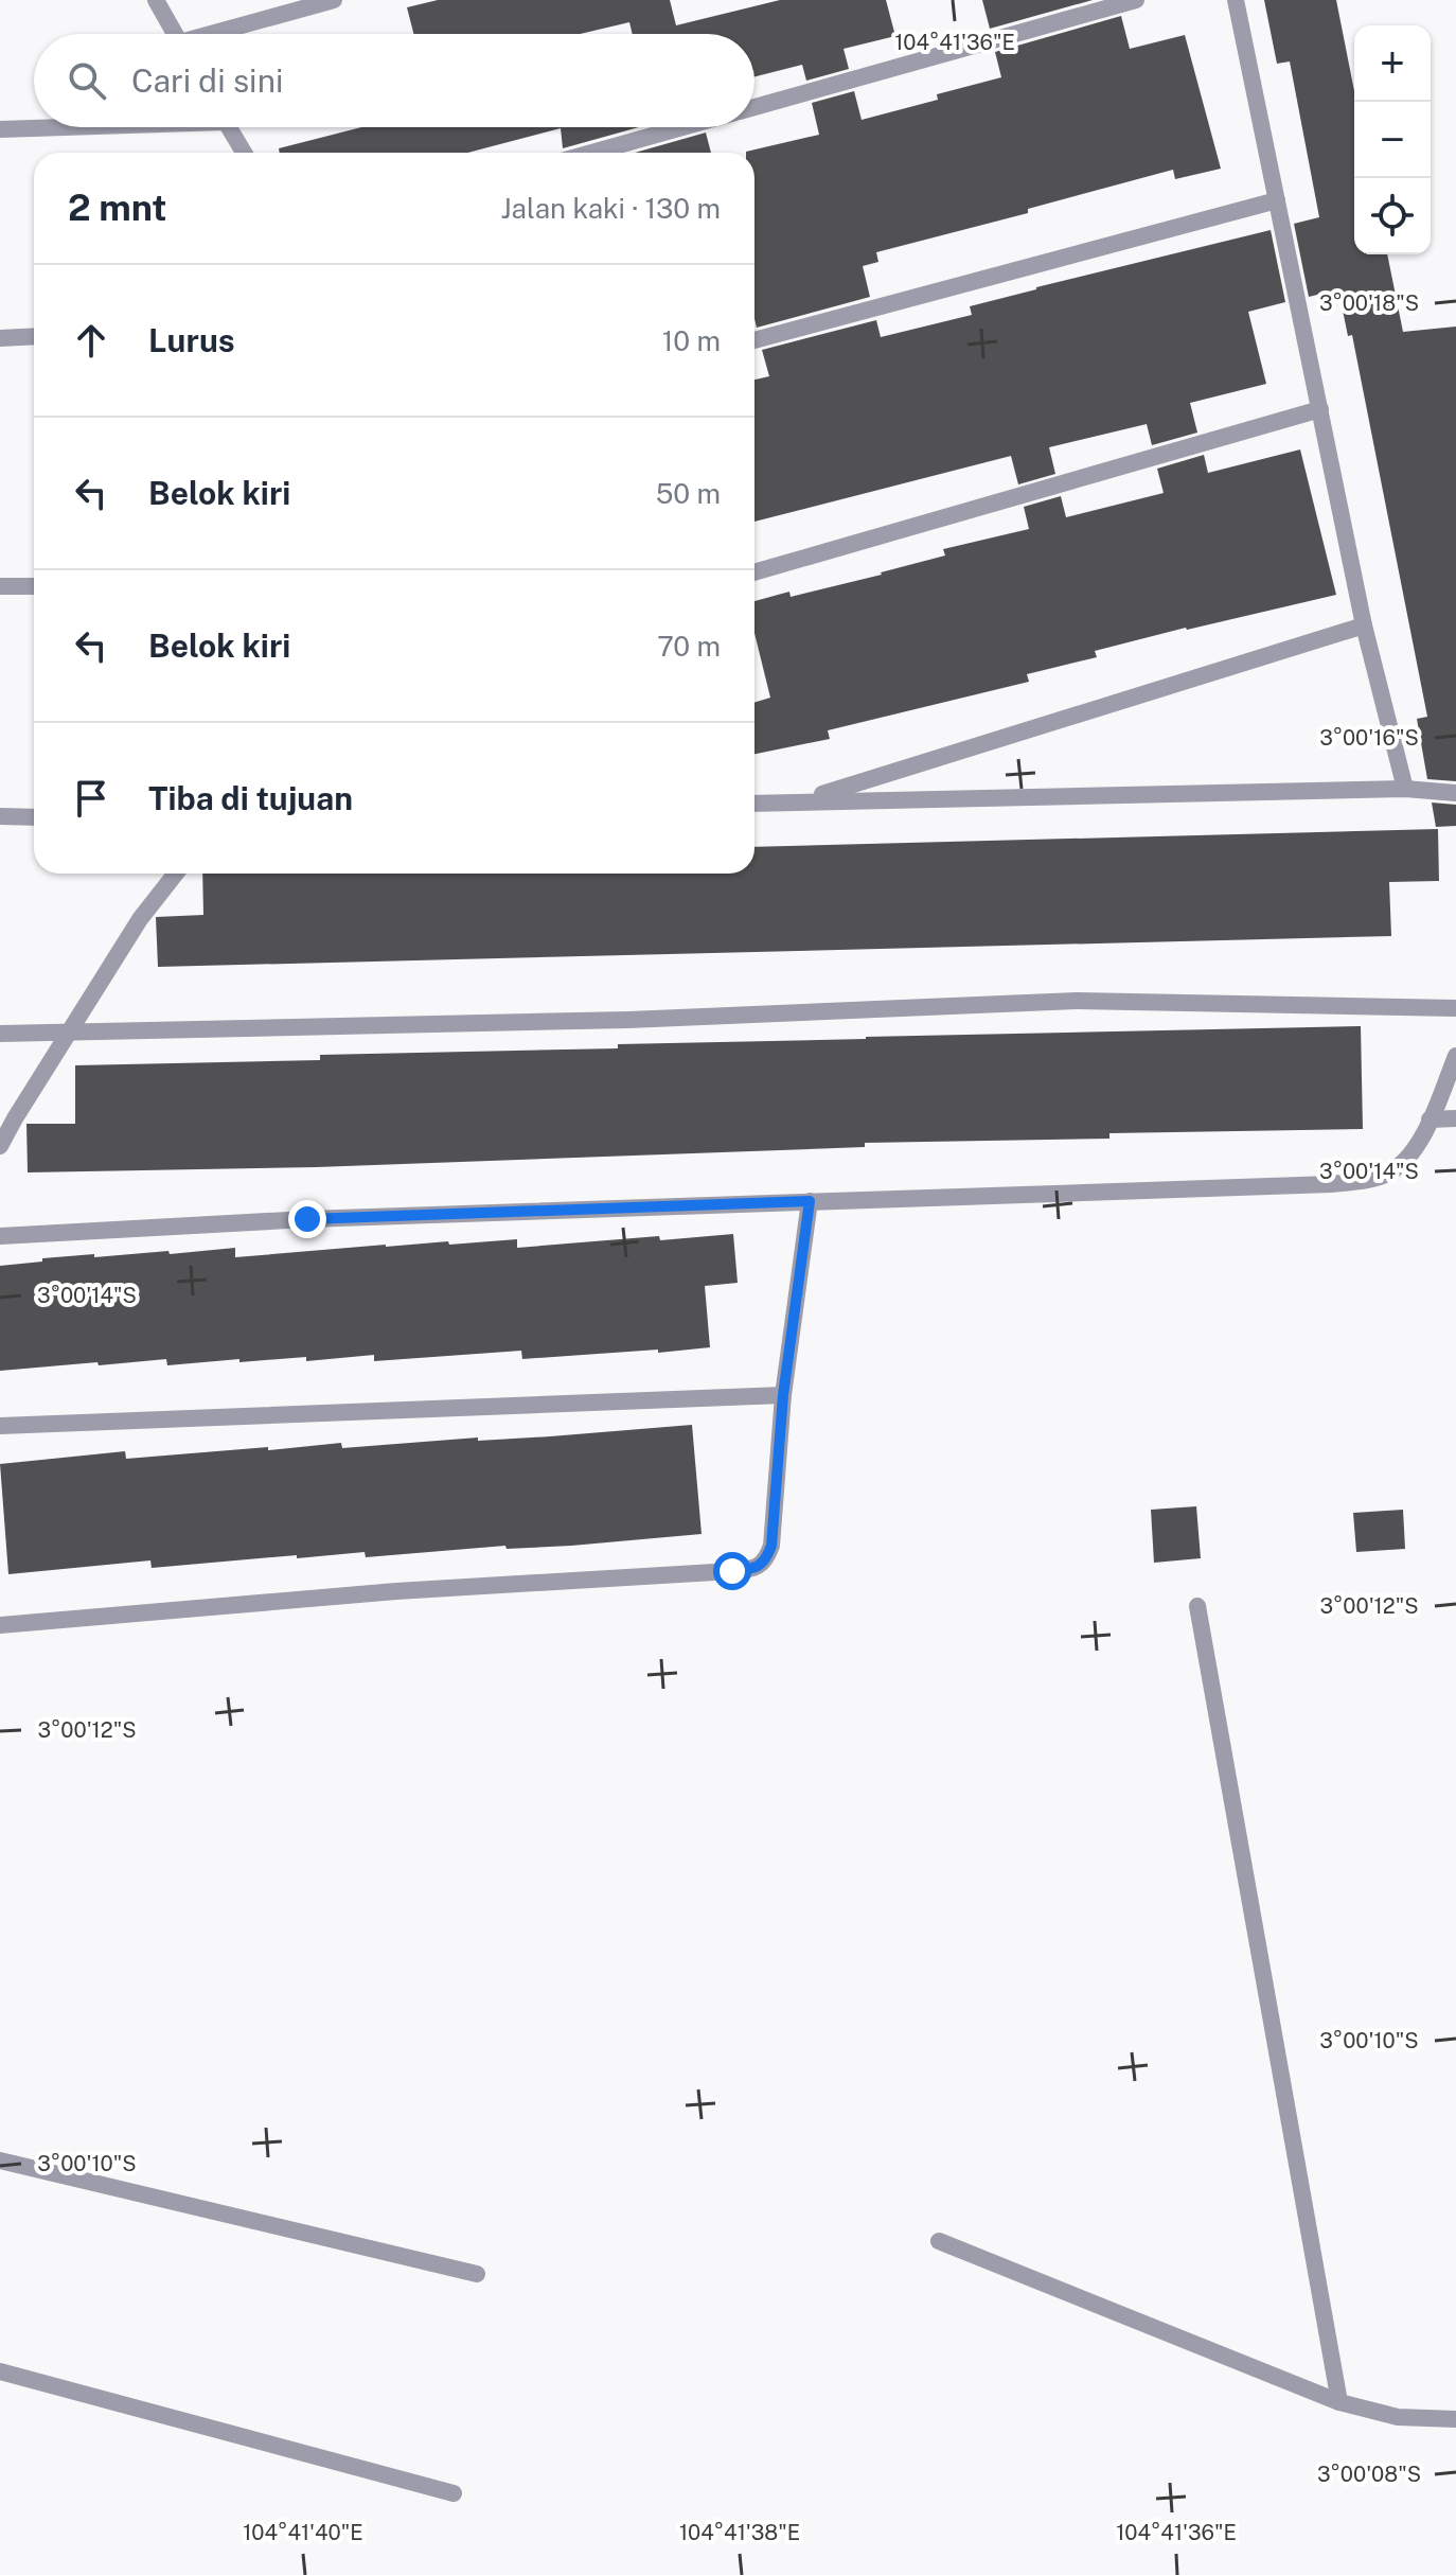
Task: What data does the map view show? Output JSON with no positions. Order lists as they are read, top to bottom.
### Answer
{
  "page": {
    "map_buttons": ["+", "−"],
    "search": "Cari di sini",
    "heading": ["2 mnt", "Jalan kaki · 130 m"],
    "list": [
      ["Lurus", "10 m"],
      ["Belok kiri", "50 m"],
      ["Belok kiri", "70 m"],
      "Tiba di tujuan"
    ]
  },
  "coordinates": [
    "104°41'36\"E",
    "3°00'18\"S",
    "3°00'16\"S",
    "3°00'14\"S",
    "3°00'12\"S",
    "3°00'10\"S",
    "3°00'08\"S",
    "104°41'40\"E",
    "104°41'38\"E"
  ]
}
